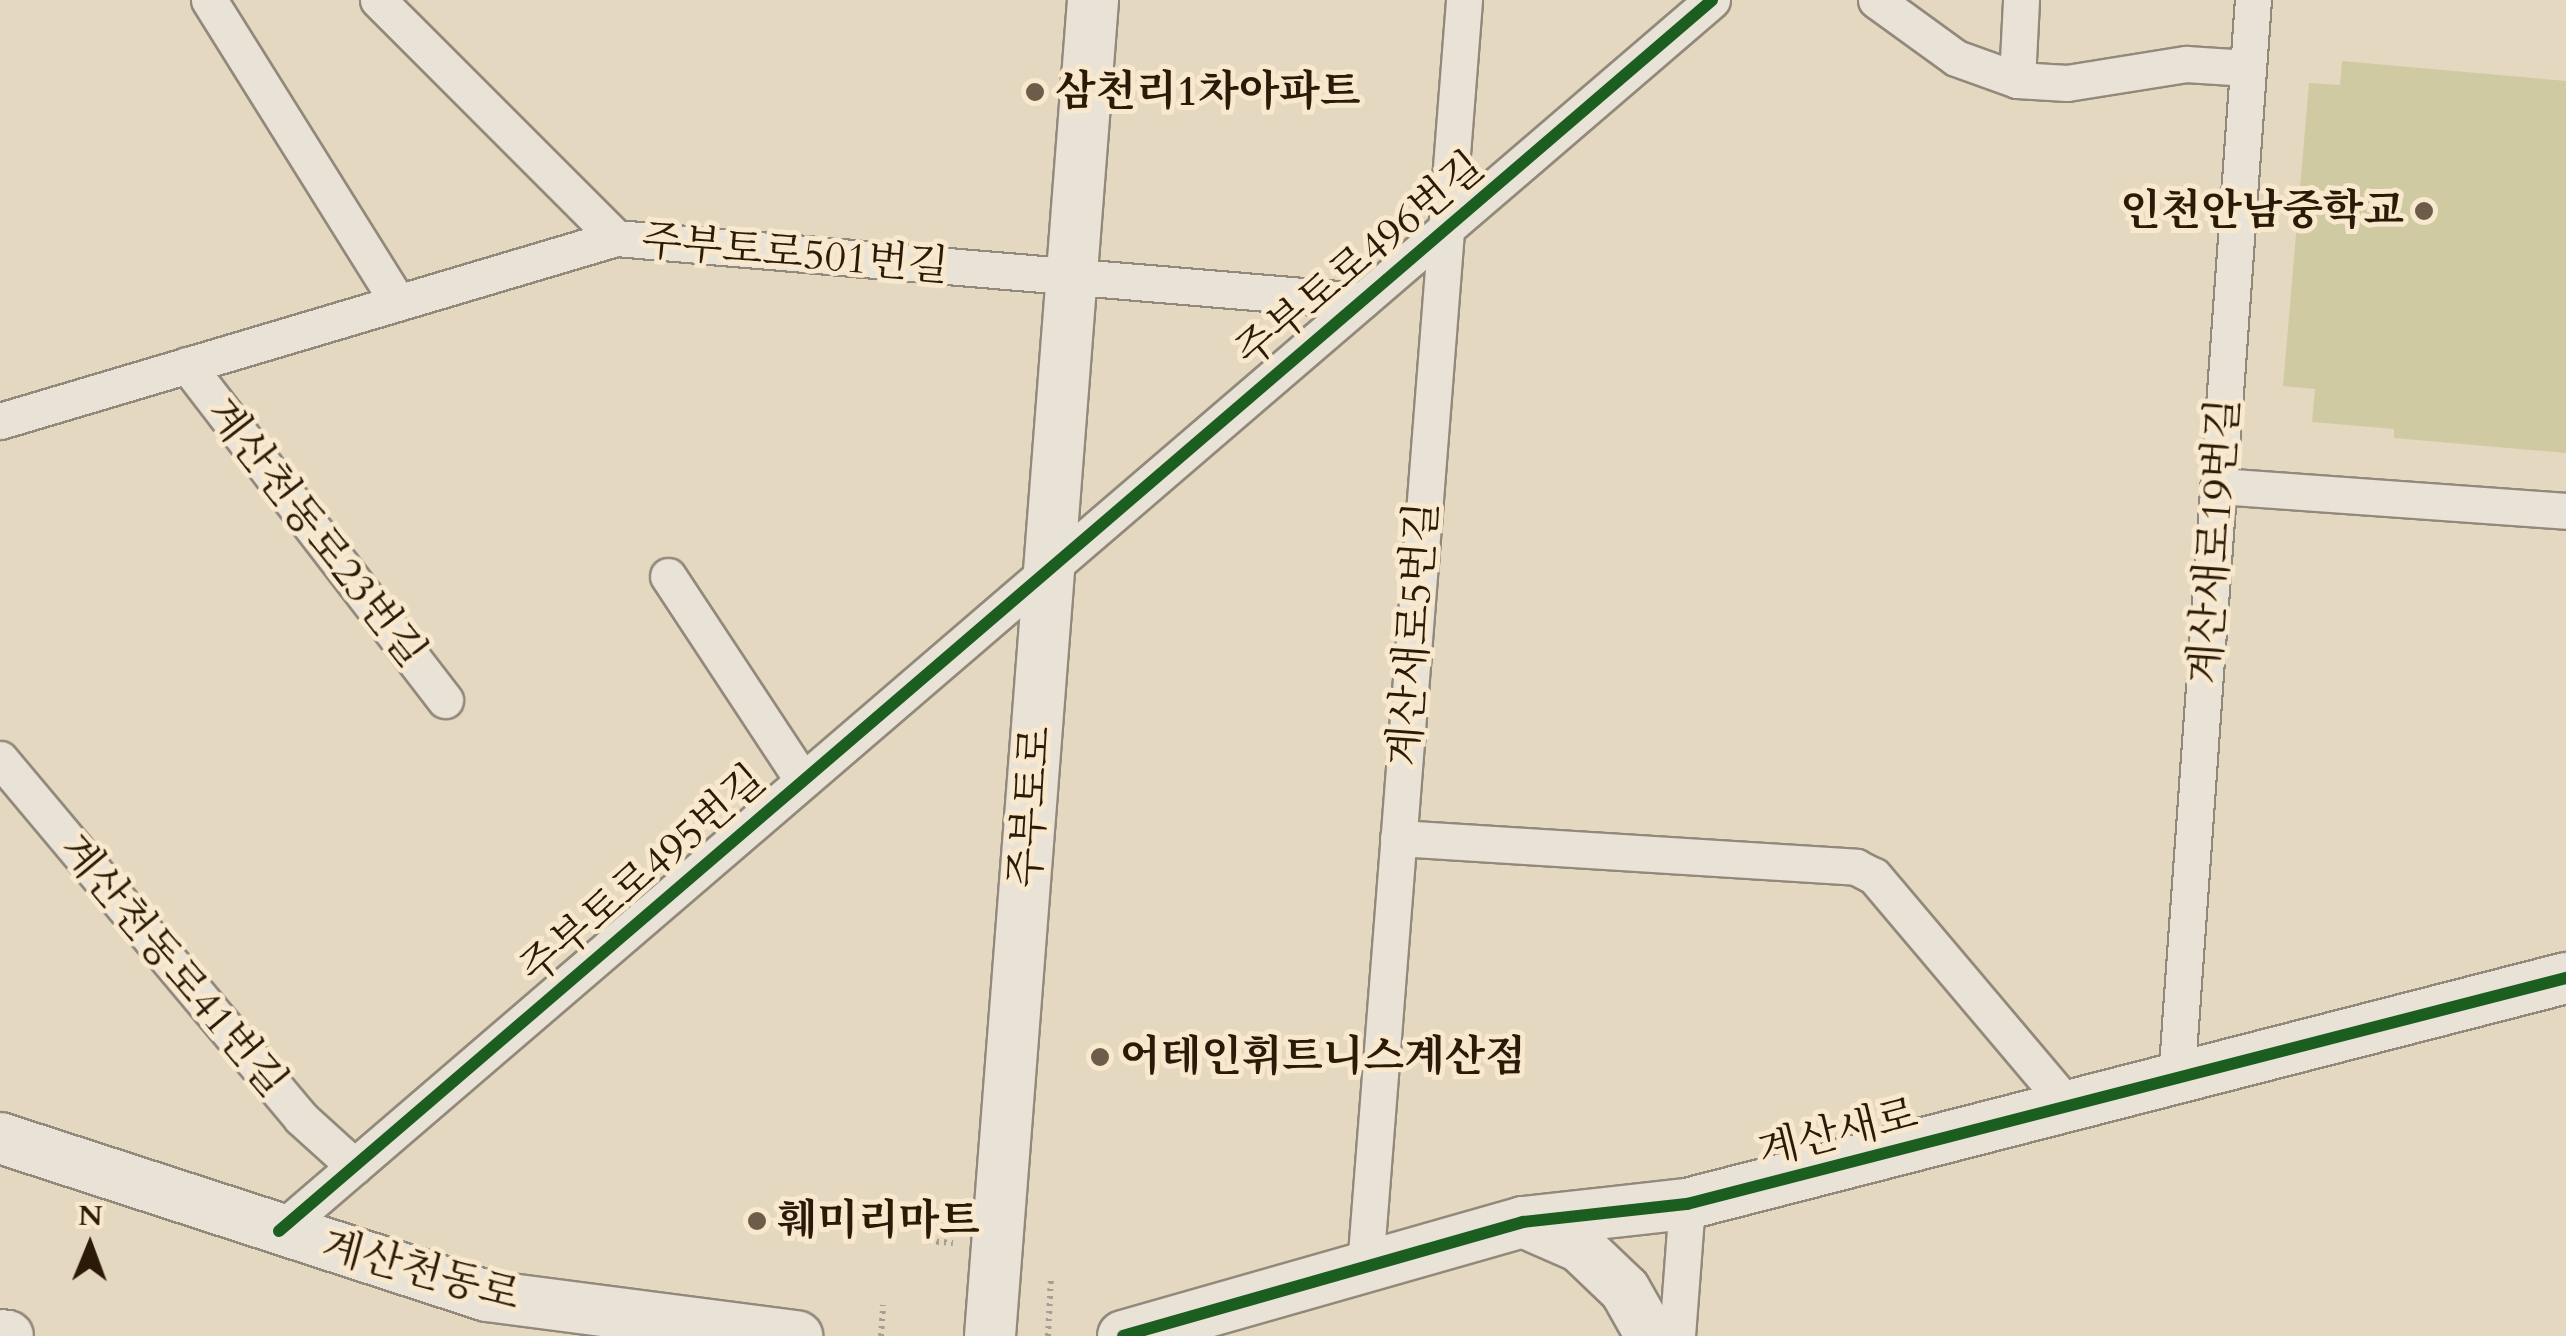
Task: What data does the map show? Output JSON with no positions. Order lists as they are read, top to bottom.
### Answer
{
  "streets": {
    "street": [
      "주부토로501번길",
      "주부토로496번길",
      "계산천동로23번길",
      "계산새로19번길",
      "계산새로5번길",
      "주부토로",
      "주부토로495번길",
      "계산천동로41번길",
      "계산새로",
      "계산천동로"
    ]
  },
  "crossings": [
    ["주부토로501번길", "계산천동로23번길"],
    ["주부토로501번길", "주부토로"],
    ["주부토로496번길", "계산새로5번길"],
    ["주부토로496번길", "주부토로"],
    ["주부토로496번길", "주부토로495번길"],
    ["계산새로19번길", "계산새로"],
    ["계산새로5번길", "계산새로"],
    ["주부토로", "주부토로495번길"],
    ["주부토로495번길", "계산천동로41번길"],
    ["주부토로495번길", "계산천동로"]
  ],
  "places": [
    "삼천리1차아파트",
    "인천안남중학교",
    "어테인휘트니스계산점",
    "훼미리마트"
  ],
  "north": "top"
}
